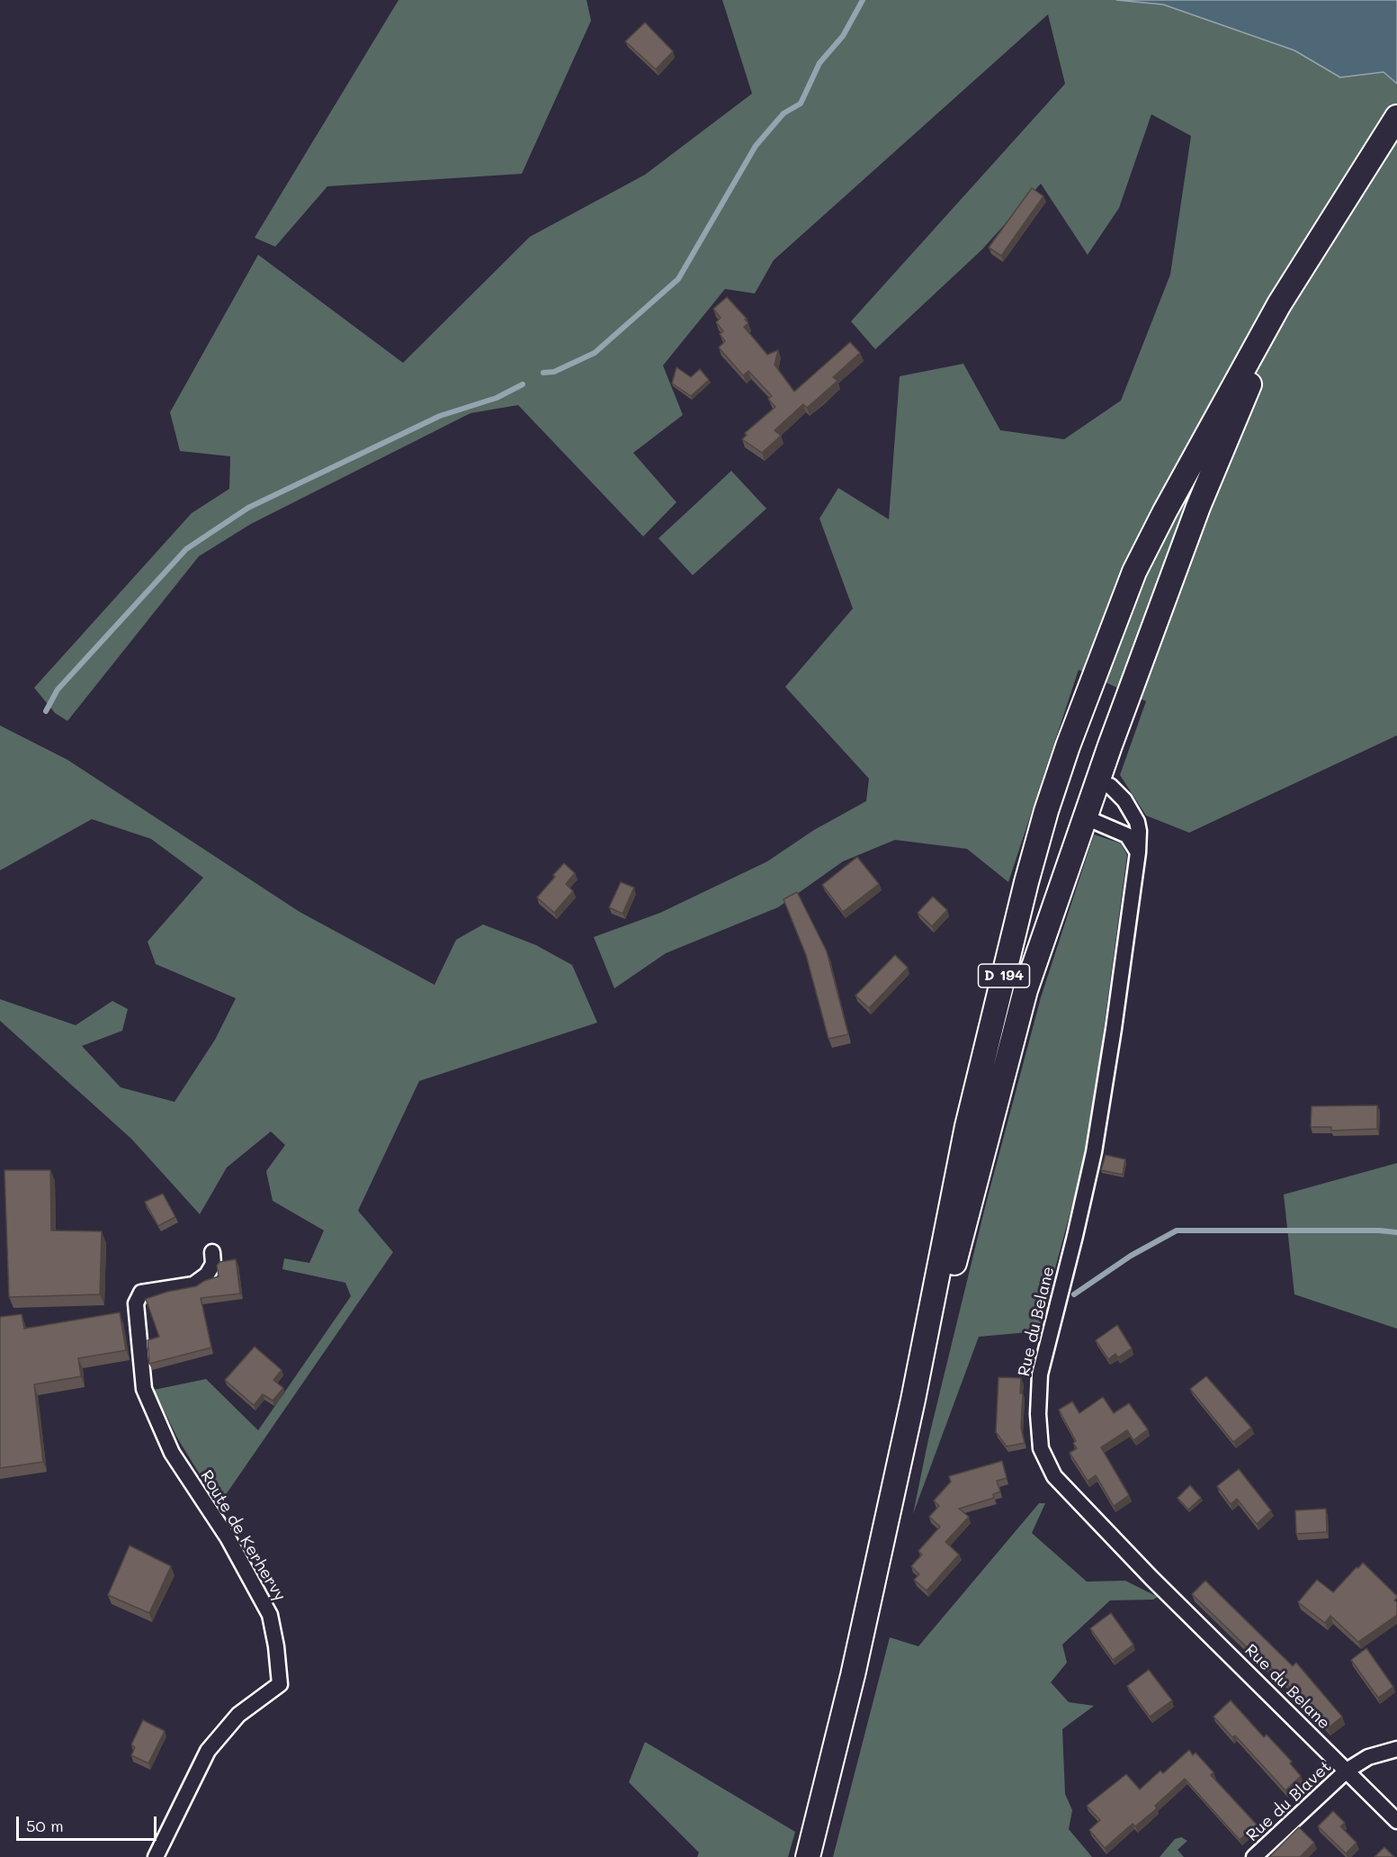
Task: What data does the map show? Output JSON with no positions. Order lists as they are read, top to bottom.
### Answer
{
  "streets": {
    "main road": ["D 194"],
    "street": ["Rue du Belane", "Route de Kerhervy", "Rue du Blavet"]
  },
  "crossings": [
    ["Rue du Belane", "Rue du Blavet"]
  ],
  "scale_bar": "50 m"
}
